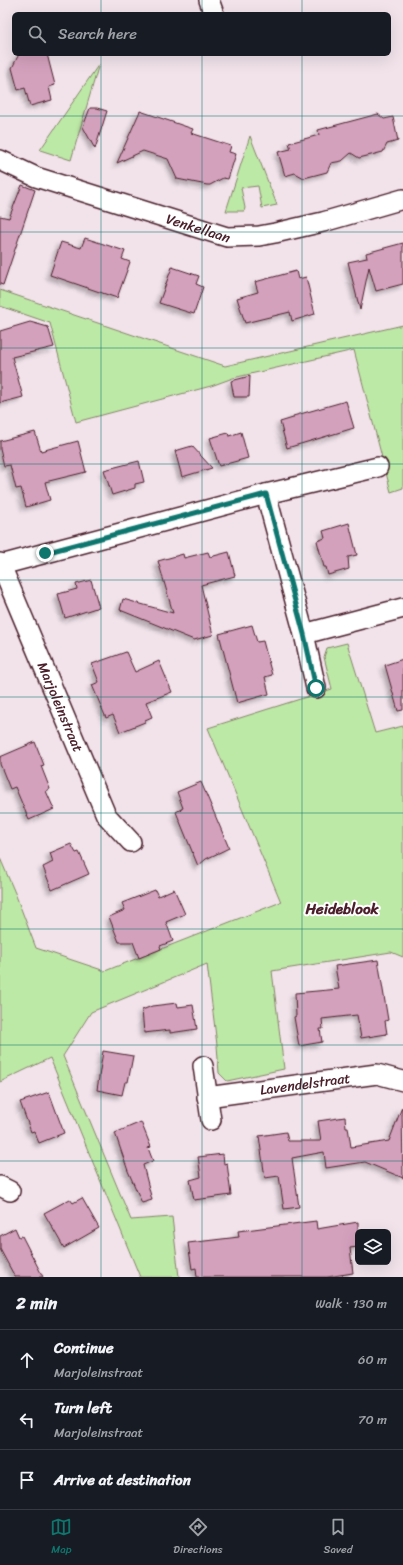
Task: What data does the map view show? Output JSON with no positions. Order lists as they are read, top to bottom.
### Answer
{
  "streets": {
    "street": ["Venkellaan", "Marjoleinstraat", "Lavendelstraat"]
  },
  "districts": ["Heideblook"],
  "page": {
    "search": "Search here",
    "heading": ["2 min", "Walk · 130 m"],
    "list": [
      ["Continue", "Marjoleinstraat", "60 m"],
      ["Turn left", "Marjoleinstraat", "70 m"],
      "Arrive at destination"
    ],
    "nav": ["Map", "Directions", "Saved"]
  }
}
